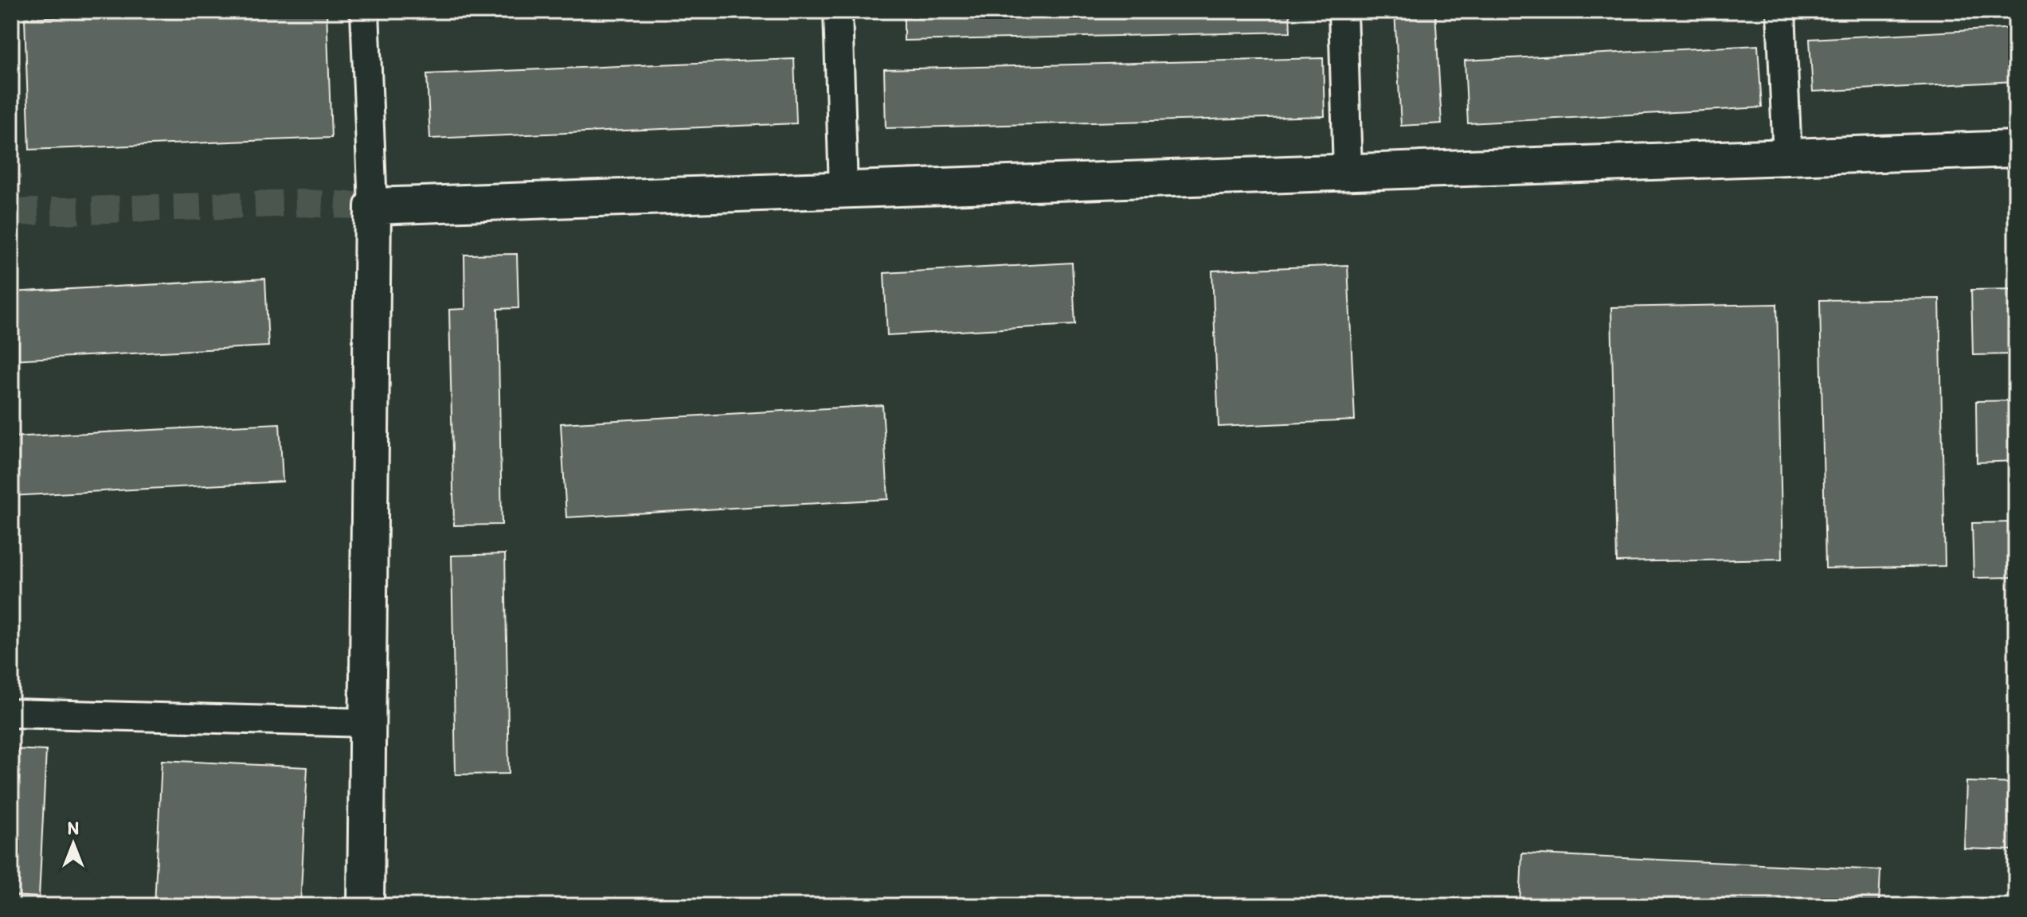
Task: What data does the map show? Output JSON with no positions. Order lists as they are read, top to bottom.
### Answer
{
  "north": "top"
}
